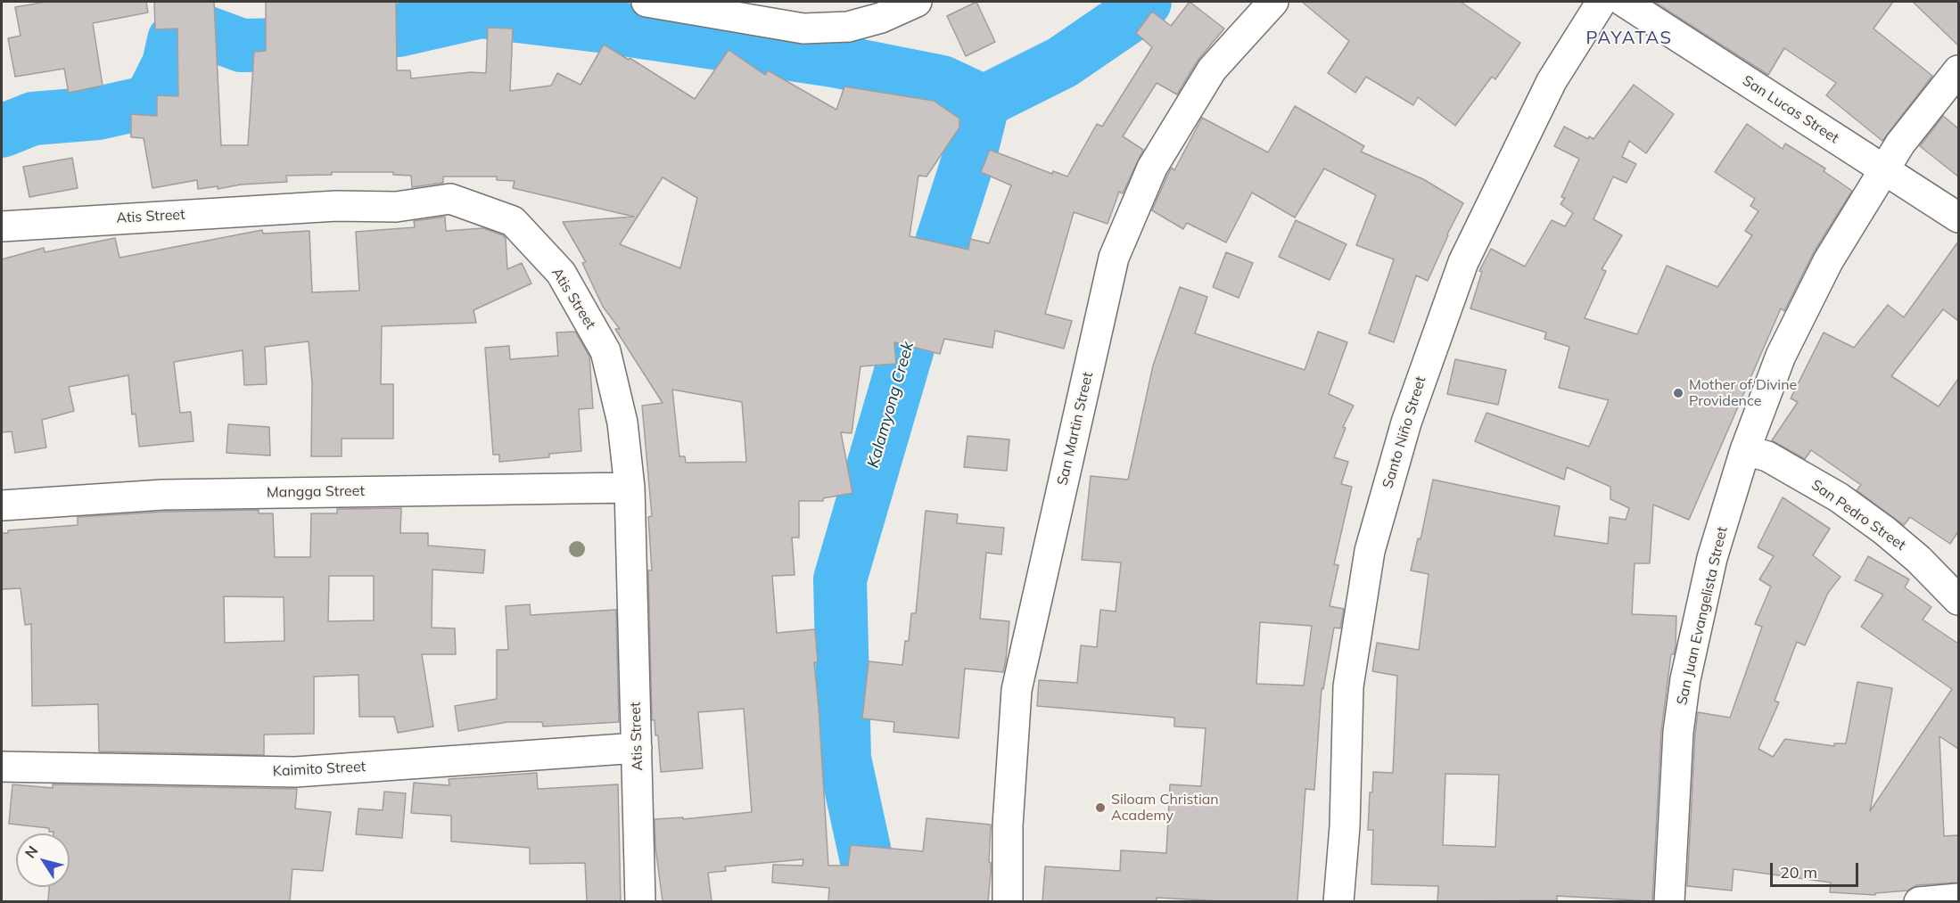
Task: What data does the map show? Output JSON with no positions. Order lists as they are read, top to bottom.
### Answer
{
  "streets": {
    "street": [
      "San Lucas Street",
      "Atis Street",
      "San Martin Street",
      "Santo Niño Street",
      "Mangga Street",
      "San Pedro Street",
      "San Juan Evangelista Street",
      "Kaimito Street"
    ]
  },
  "crossings": [
    ["San Lucas Street", "San Juan Evangelista Street"],
    ["Atis Street", "Mangga Street"],
    ["Atis Street", "Kaimito Street"],
    ["San Pedro Street", "San Juan Evangelista Street"]
  ],
  "districts": ["PAYATAS"],
  "water": ["Kalamyong Creek"],
  "places": ["Mother of Divine Providence", "Siloam Christian Academy"],
  "scale_bar": "20 m",
  "north": "top left"
}
